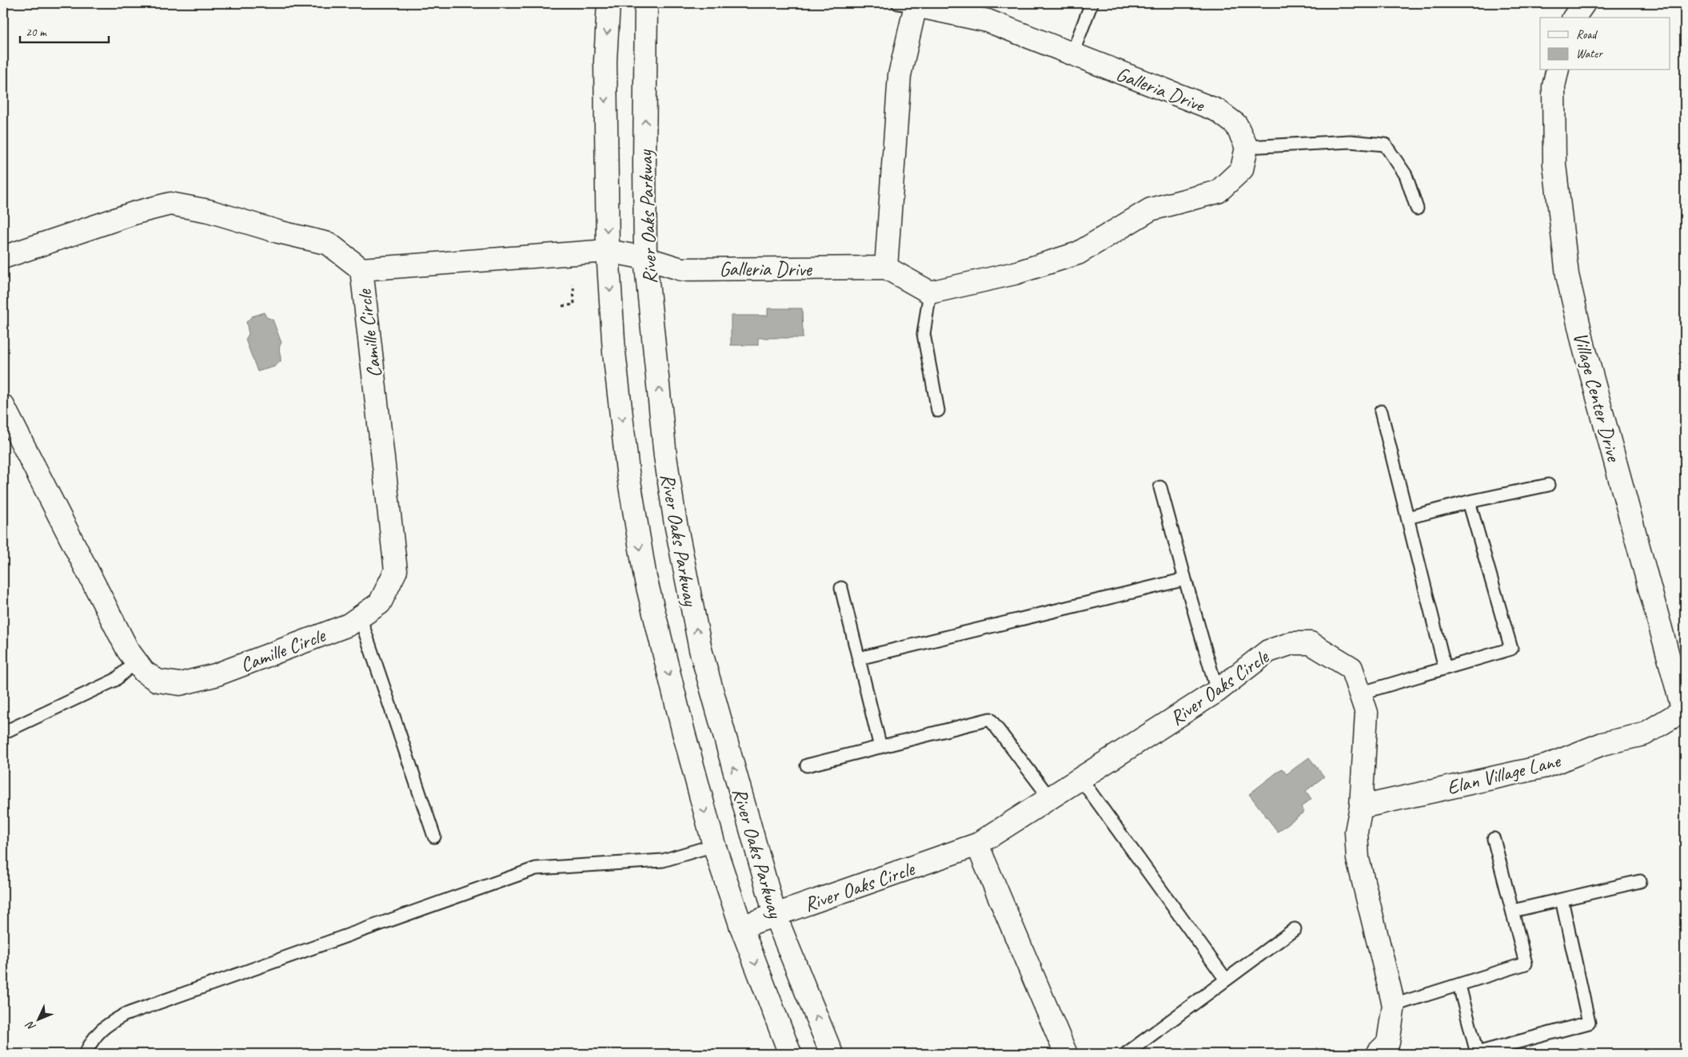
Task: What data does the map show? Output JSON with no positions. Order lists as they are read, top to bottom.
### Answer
{
  "streets": {
    "street": [
      "Galleria Drive",
      "River Oaks Parkway",
      "Camille Circle",
      "Village Center Drive",
      "River Oaks Circle",
      "Elan Village Lane"
    ]
  },
  "crossings": [
    ["Galleria Drive", "River Oaks Parkway"],
    ["Galleria Drive", "Camille Circle"],
    ["River Oaks Parkway", "Camille Circle"],
    ["River Oaks Parkway", "River Oaks Circle"],
    ["Village Center Drive", "Elan Village Lane"],
    ["River Oaks Circle", "Elan Village Lane"]
  ],
  "legend": ["Road", "Water"],
  "scale_bar": "20 m",
  "north": "bottom left"
}
